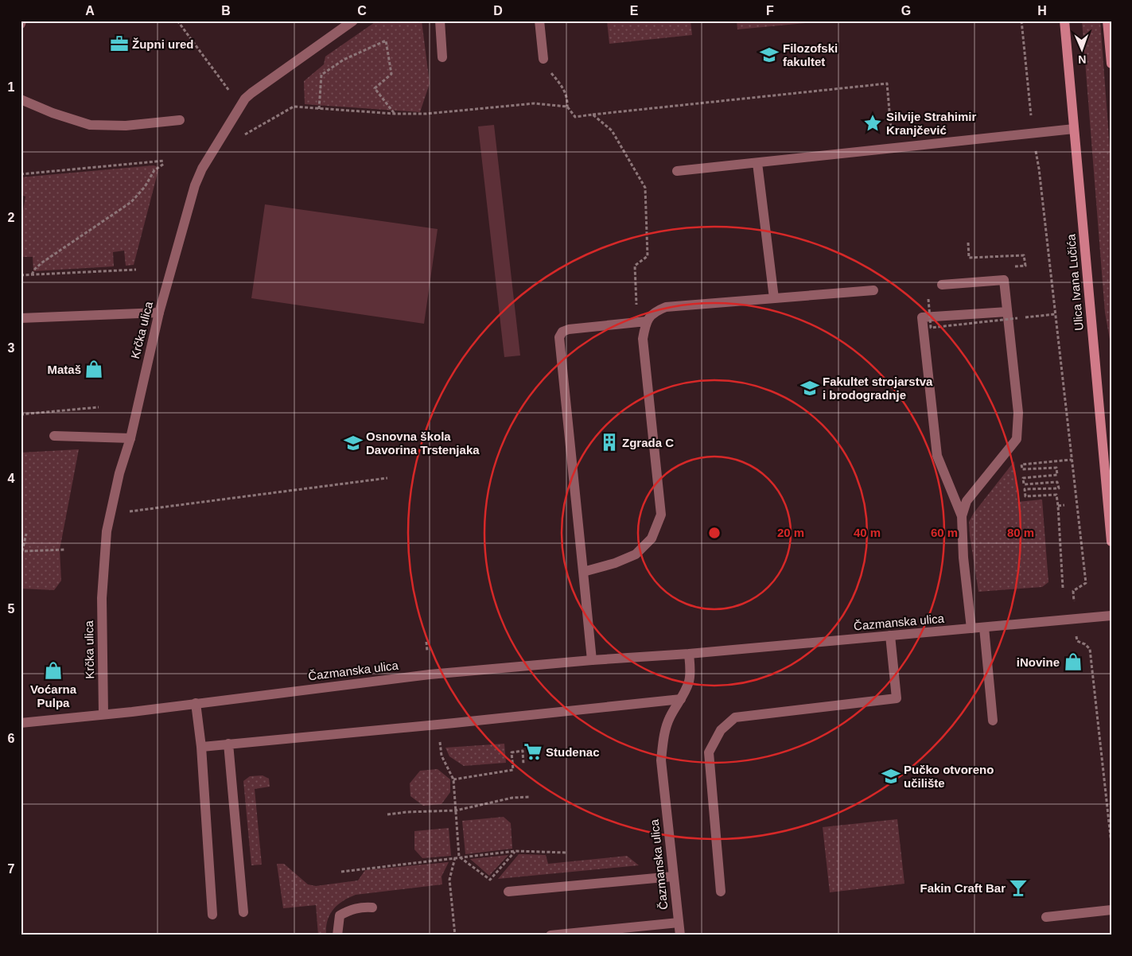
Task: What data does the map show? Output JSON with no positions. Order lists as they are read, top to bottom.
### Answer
{
  "streets": {
    "street": ["Ulica Ivana Lučića", "Krčka ulica", "Čazmanska ulica"]
  },
  "crossings": [
    ["Krčka ulica", "Čazmanska ulica"]
  ],
  "places": {
    "office": ["Župni ured"],
    "school or university": [
      "Filozofski fakultet",
      "Fakultet strojarstva i brodogradnje",
      "Osnovna škola Davorina Trstenjaka",
      "Pučko otvoreno učilište"
    ],
    "place": ["Silvije Strahimir Kranjčević"],
    "shop": ["Mataš", "iNovine", "Voćarna Pulpa"],
    "building": ["Zgrada C"],
    "supermarket": ["Studenac"],
    "bar": ["Fakin Craft Bar"]
  },
  "north": "bottom",
  "grid": {
    "columns": [
      "A",
      "B",
      "C",
      "D",
      "E",
      "F",
      "G",
      "H"
    ],
    "rows": [
      "1",
      "2",
      "3",
      "4",
      "5",
      "6",
      "7"
    ]
  },
  "rings": [
    "20 m",
    "40 m",
    "60 m",
    "80 m"
  ]
}
